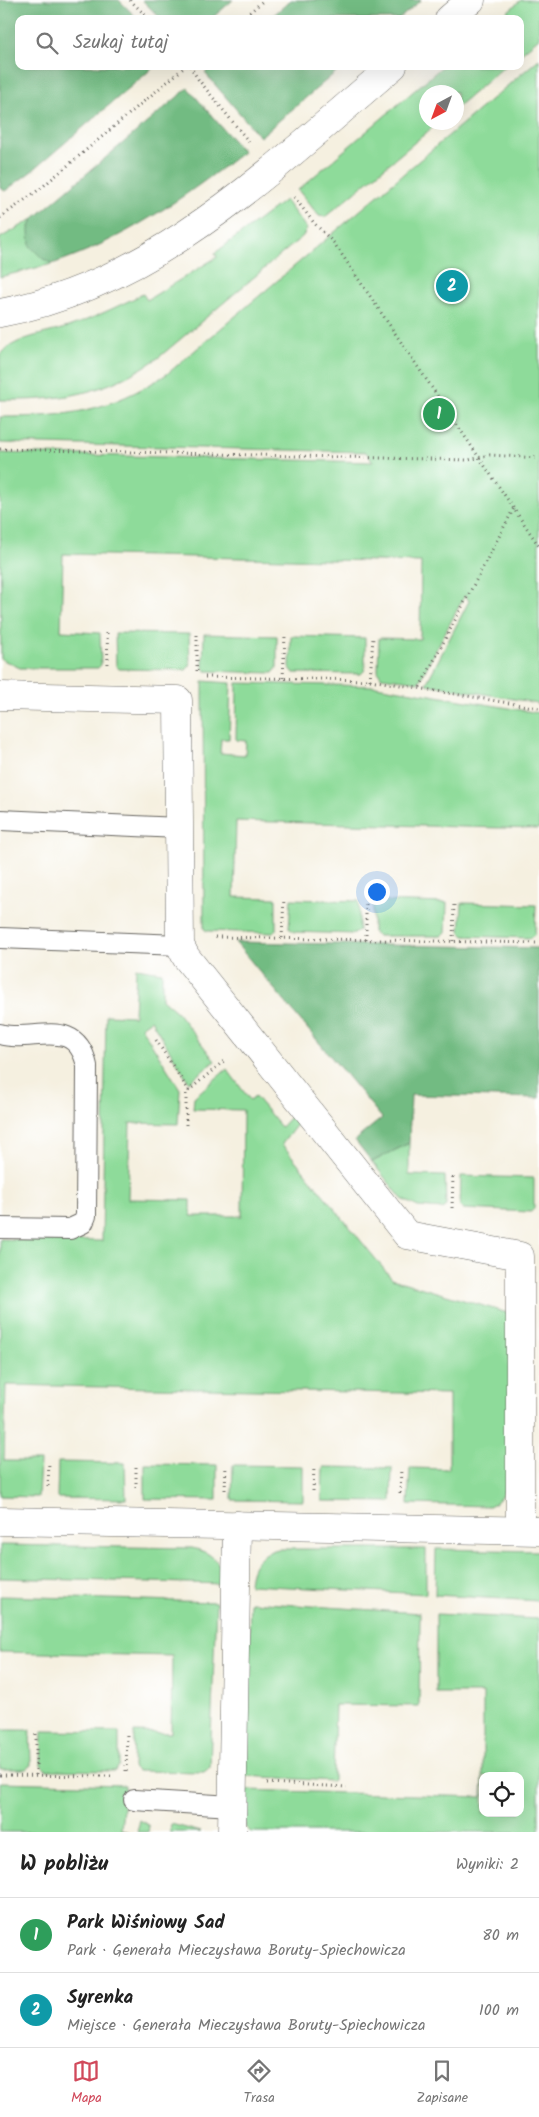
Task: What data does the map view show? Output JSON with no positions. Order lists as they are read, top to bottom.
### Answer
{
  "north": "bottom left",
  "page": {
    "search": "Szukaj tutaj",
    "pins": ["2", "1"],
    "heading": ["W pobliżu", "Wyniki: 2"],
    "list": [
      {
        "mark": "1",
        "name": "Park Wiśniowy Sad",
        "note": "Park · Generała Mieczysława Boruty-Spiechowicza",
        "value": "80 m"
      },
      {
        "mark": "2",
        "name": "Syrenka",
        "note": "Miejsce · Generała Mieczysława Boruty-Spiechowicza",
        "value": "100 m"
      }
    ],
    "nav": ["Mapa", "Trasa", "Zapisane"]
  }
}
